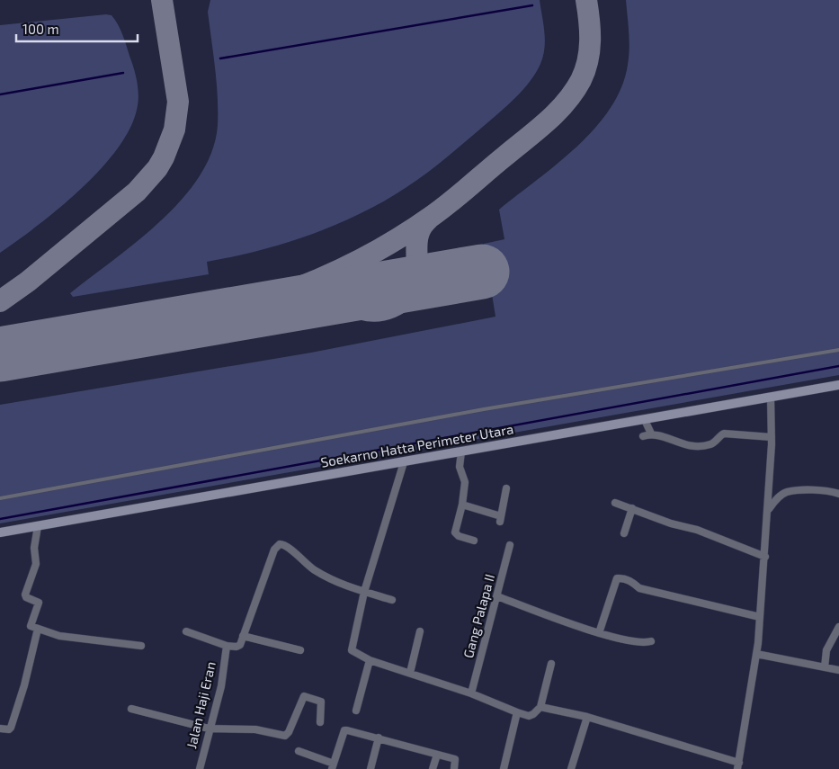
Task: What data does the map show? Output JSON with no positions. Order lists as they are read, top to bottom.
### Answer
{
  "streets": {
    "main road": ["Soekarno Hatta Perimeter Utara"],
    "street": ["Gang Palapa II", "Jalan Haji Eran"]
  },
  "scale_bar": "100 m"
}
